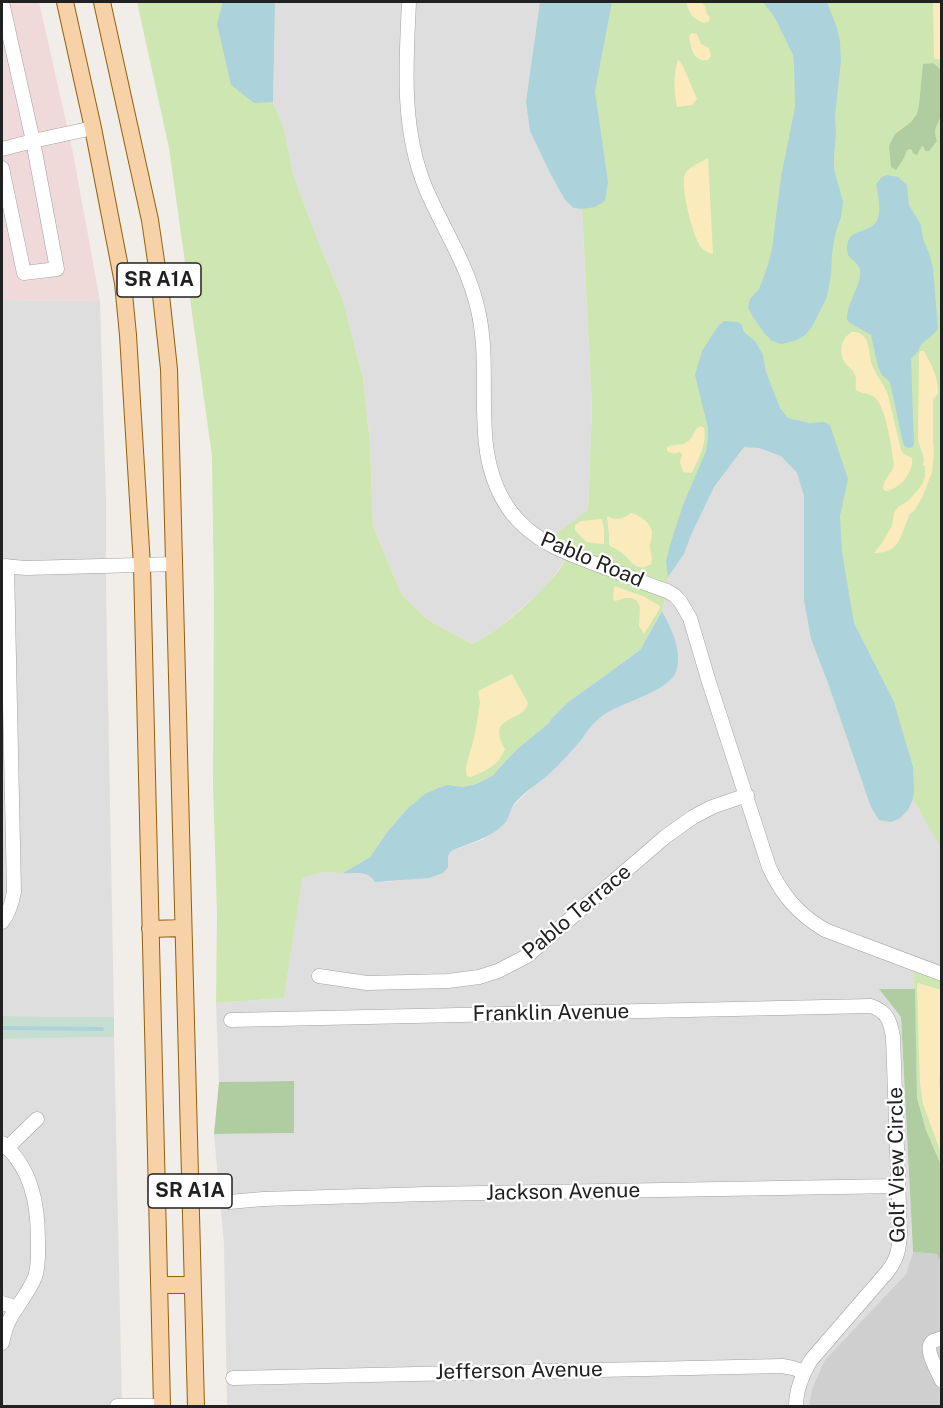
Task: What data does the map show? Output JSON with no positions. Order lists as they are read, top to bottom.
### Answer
{
  "streets": {
    "main road": ["SR A1A"],
    "street": [
      "Pablo Road",
      "Pablo Terrace",
      "Franklin Avenue",
      "Golf View Circle",
      "Jackson Avenue",
      "Jefferson Avenue"
    ]
  },
  "crossings": [
    ["Pablo Road", "Pablo Terrace"],
    ["Franklin Avenue", "Golf View Circle"],
    ["Golf View Circle", "Jackson Avenue"],
    ["Golf View Circle", "Jefferson Avenue"]
  ]
}
